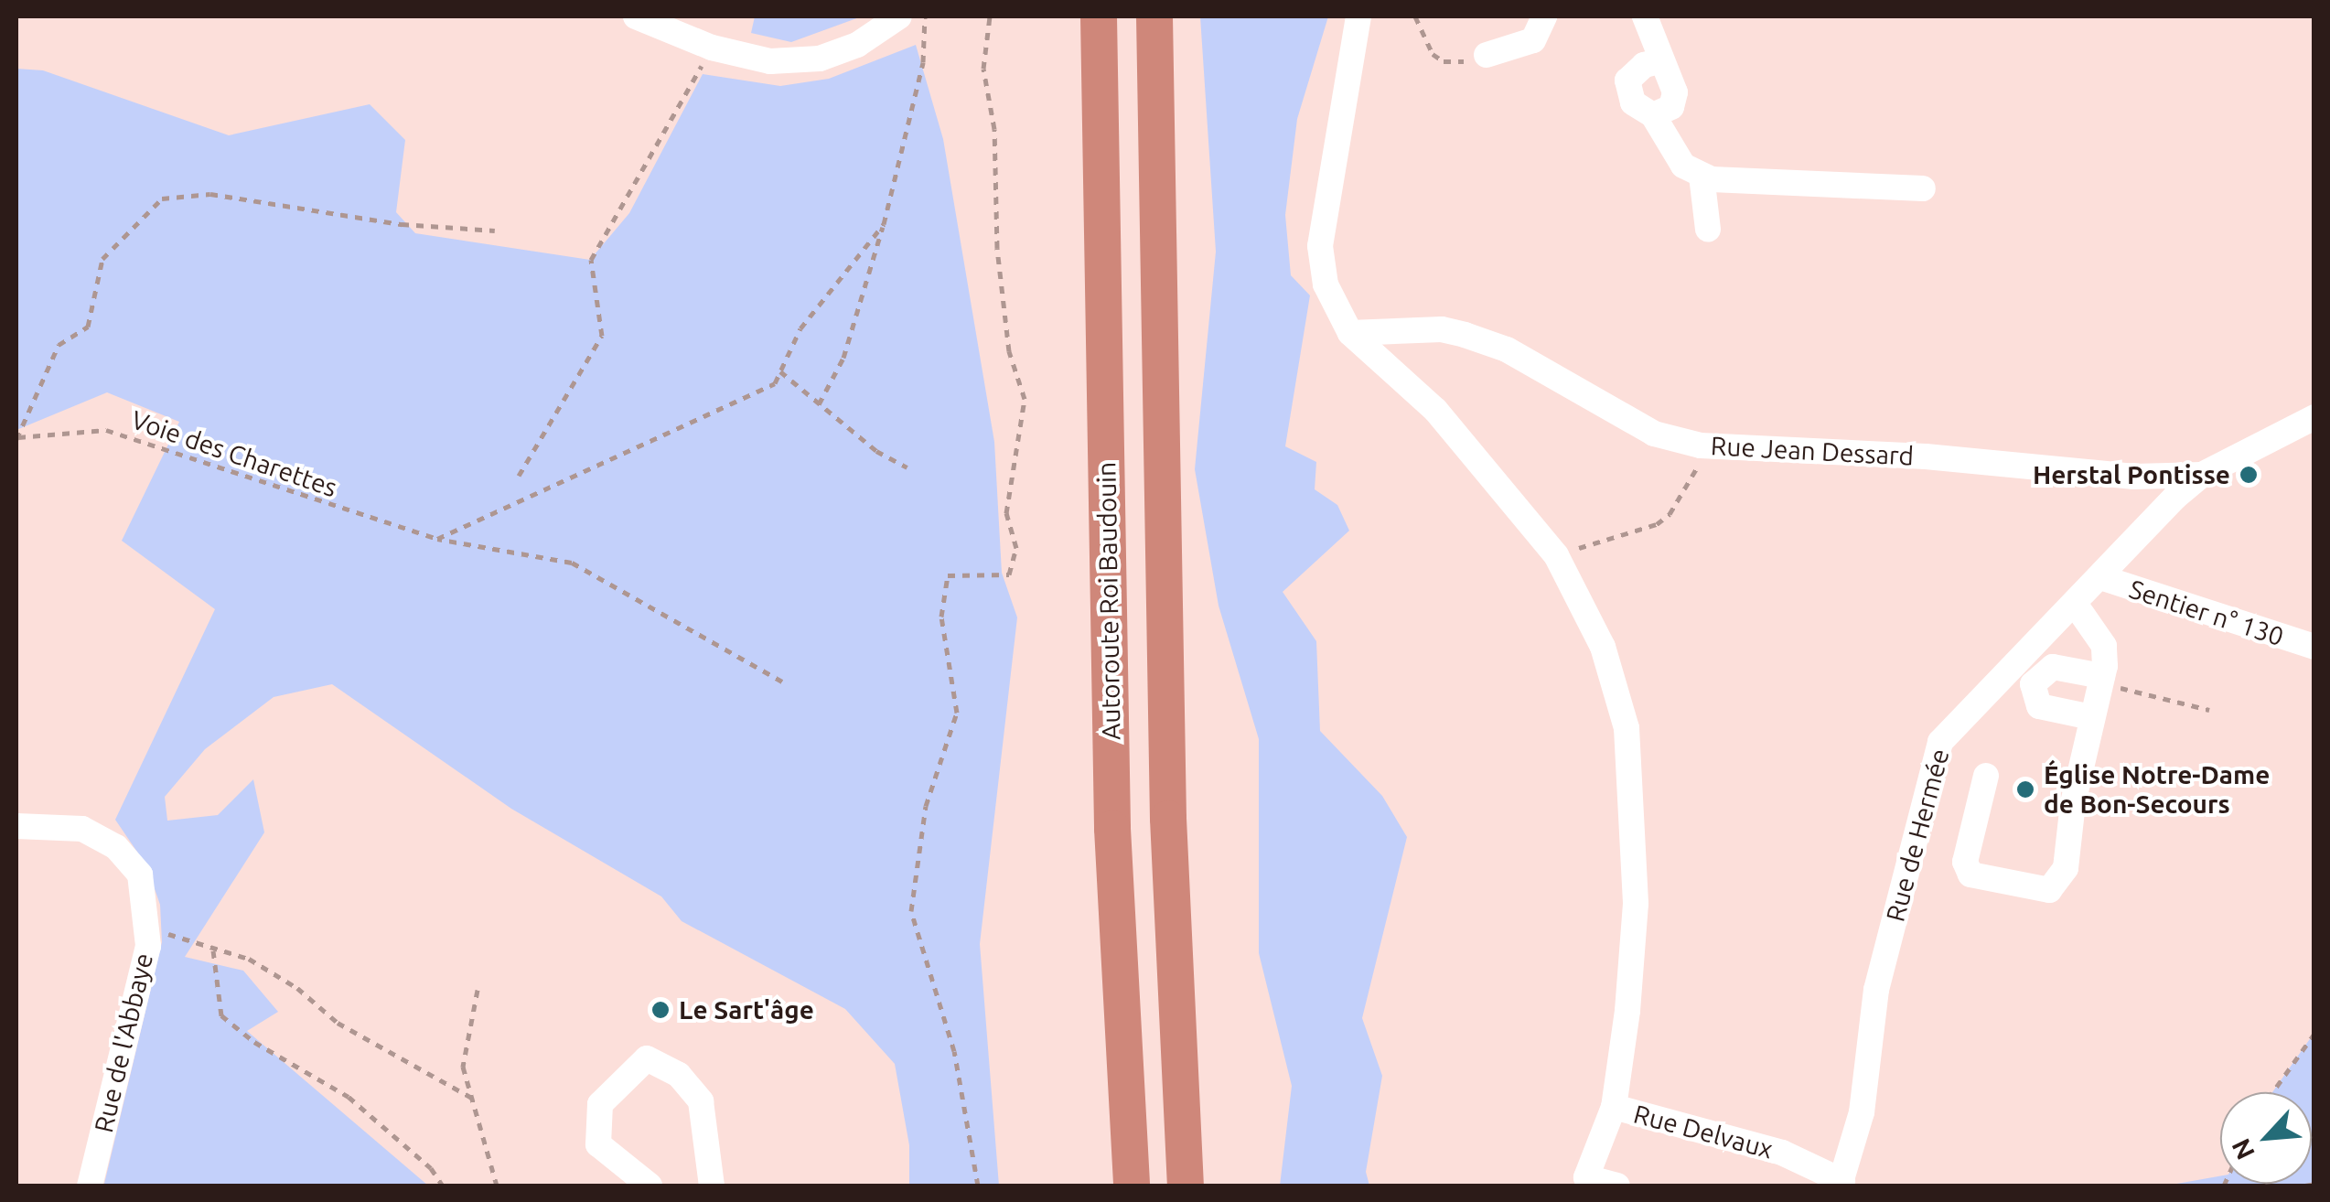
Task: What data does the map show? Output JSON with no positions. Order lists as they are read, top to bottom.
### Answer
{
  "streets": {
    "highway": ["Autoroute Roi Baudouin"],
    "street": [
      "Rue Jean Dessard",
      "Sentier n° 130",
      "Rue de Hermée",
      "Rue de l'Abbaye",
      "Rue Delvaux"
    ],
    "path": ["Voie des Charettes"]
  },
  "crossings": [
    ["Rue Jean Dessard", "Rue de Hermée"],
    ["Sentier n° 130", "Rue de Hermée"],
    ["Rue de Hermée", "Rue Delvaux"]
  ],
  "places": ["Herstal Pontisse", "Église Notre-Dame de Bon-Secours", "Le Sart'âge"],
  "north": "bottom left"
}
